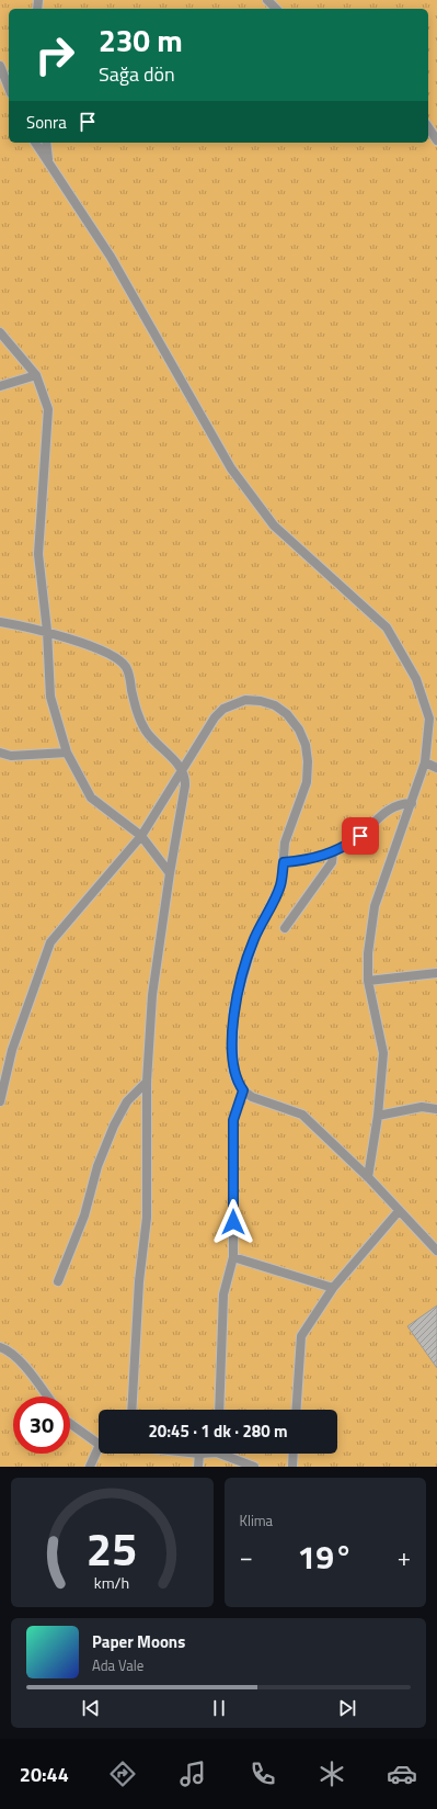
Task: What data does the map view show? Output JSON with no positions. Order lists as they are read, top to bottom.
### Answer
{
  "page": {
    "turn": ["230 m", "Sağa dön"],
    "then": "Sonra",
    "limit": "30",
    "trip": "20:45 · 1 dk · 280 m",
    "tile": "Klima",
    "heat": ["−", "19°", "+"],
    "song": ["Paper Moons", "Ada Vale"],
    "tabs": "20:44",
    "gauge": ["25", "km/h"]
  }
}
